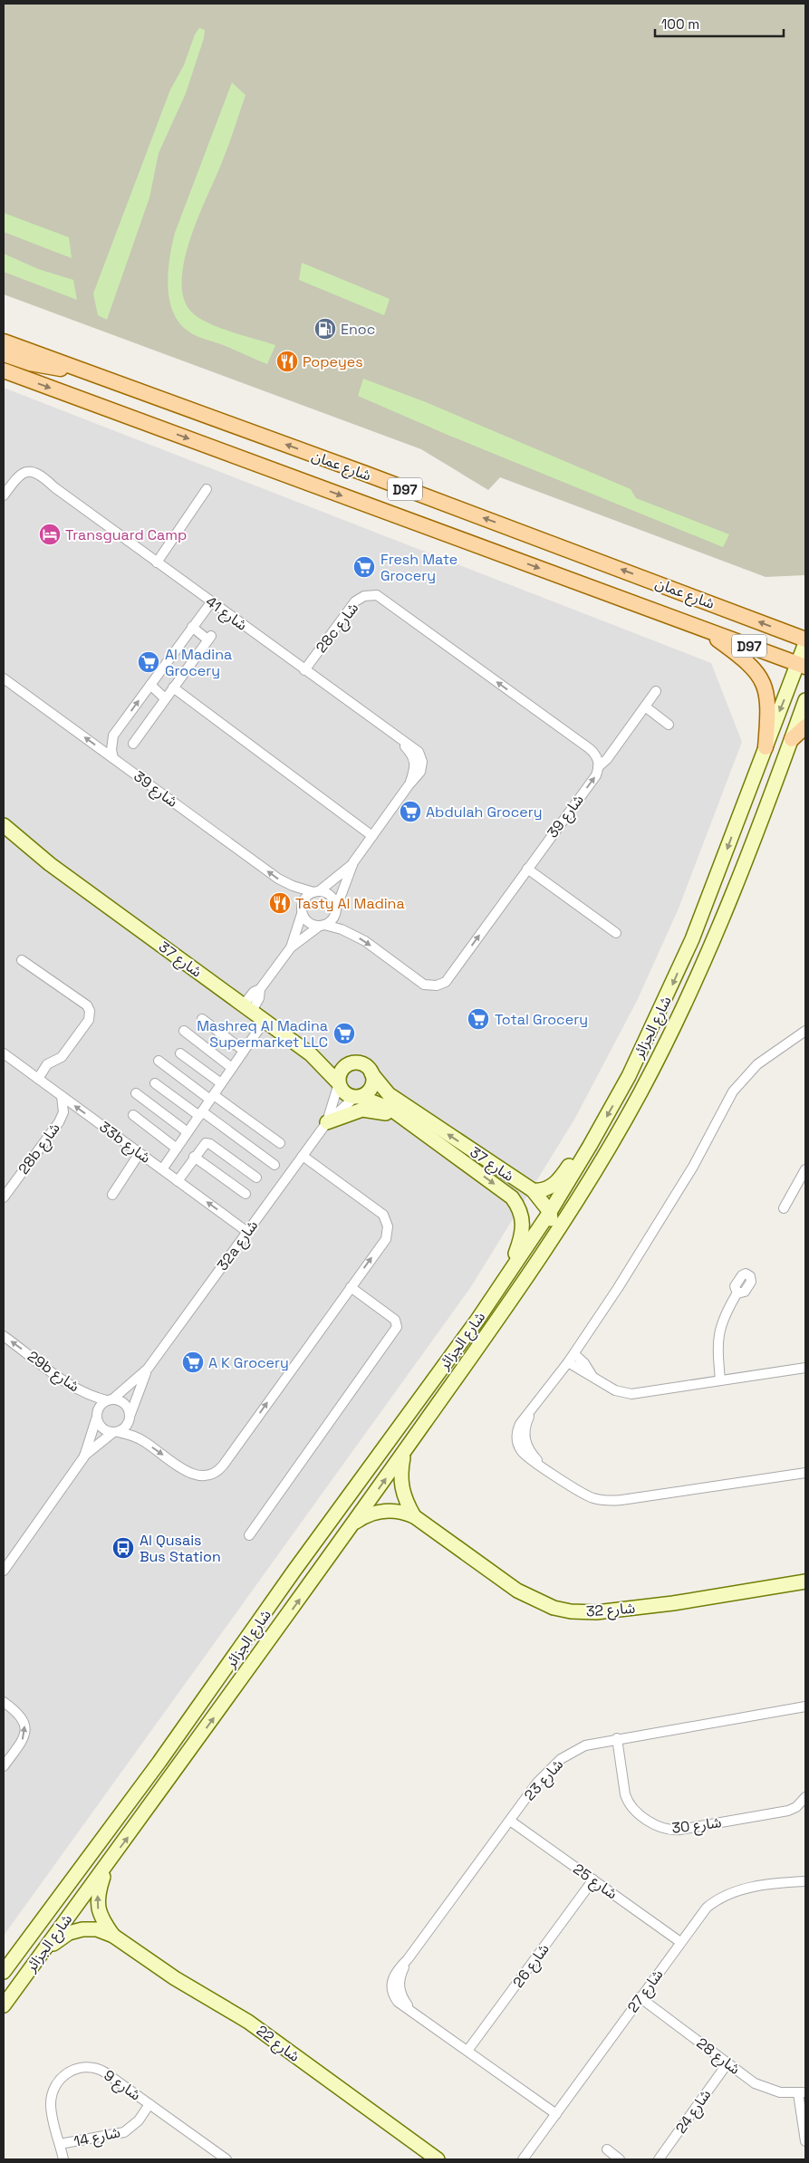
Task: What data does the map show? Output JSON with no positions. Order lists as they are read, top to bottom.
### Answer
{
  "streets": {
    "main road": [
      "شارع عمان",
      "D97",
      "شارع 37",
      "شارع الجزائر",
      "شارع 32",
      "شارع 22"
    ],
    "street": [
      "شارع 41",
      "28c شارع",
      "شارع 39",
      "33b شارع",
      "28b شارع",
      "32a شارع",
      "29b شارع",
      "شارع 23",
      "شارع 30",
      "شارع 25",
      "شارع 26",
      "شارع 27",
      "شارع 28",
      "شارع 9",
      "شارع 24",
      "شارع 14"
    ]
  },
  "crossings": [
    ["شارع عمان", "شارع الجزائر"],
    ["شارع 41", "28c شارع"],
    ["شارع 37", "شارع الجزائر"],
    ["شارع 37", "32a شارع"],
    ["شارع الجزائر", "شارع 32"],
    ["شارع الجزائر", "شارع 22"],
    ["33b شارع", "28b شارع"],
    ["33b شارع", "32a شارع"],
    ["32a شارع", "29b شارع"],
    ["شارع 23", "شارع 30"],
    ["شارع 23", "شارع 25"],
    ["شارع 23", "شارع 26"],
    ["شارع 23", "شارع 27"],
    ["شارع 25", "شارع 26"],
    ["شارع 25", "شارع 27"],
    ["شارع 27", "شارع 28"],
    ["شارع 28", "شارع 24"],
    ["شارع 9", "شارع 14"]
  ],
  "one_way": ["29b شارع"],
  "places": {
    "fuel station": ["Enoc"],
    "restaurant": ["Popeyes", "Tasty Al Madina"],
    "hotel": ["Transguard Camp"],
    "supermarket": [
      "Fresh Mate Grocery",
      "Al Madina Grocery",
      "Abdulah Grocery",
      "Total Grocery",
      "Mashreq Al Madina Supermarket LLC",
      "A K Grocery"
    ],
    "bus stop": ["Al Qusais Bus Station"]
  },
  "scale_bar": "100 m"
}
